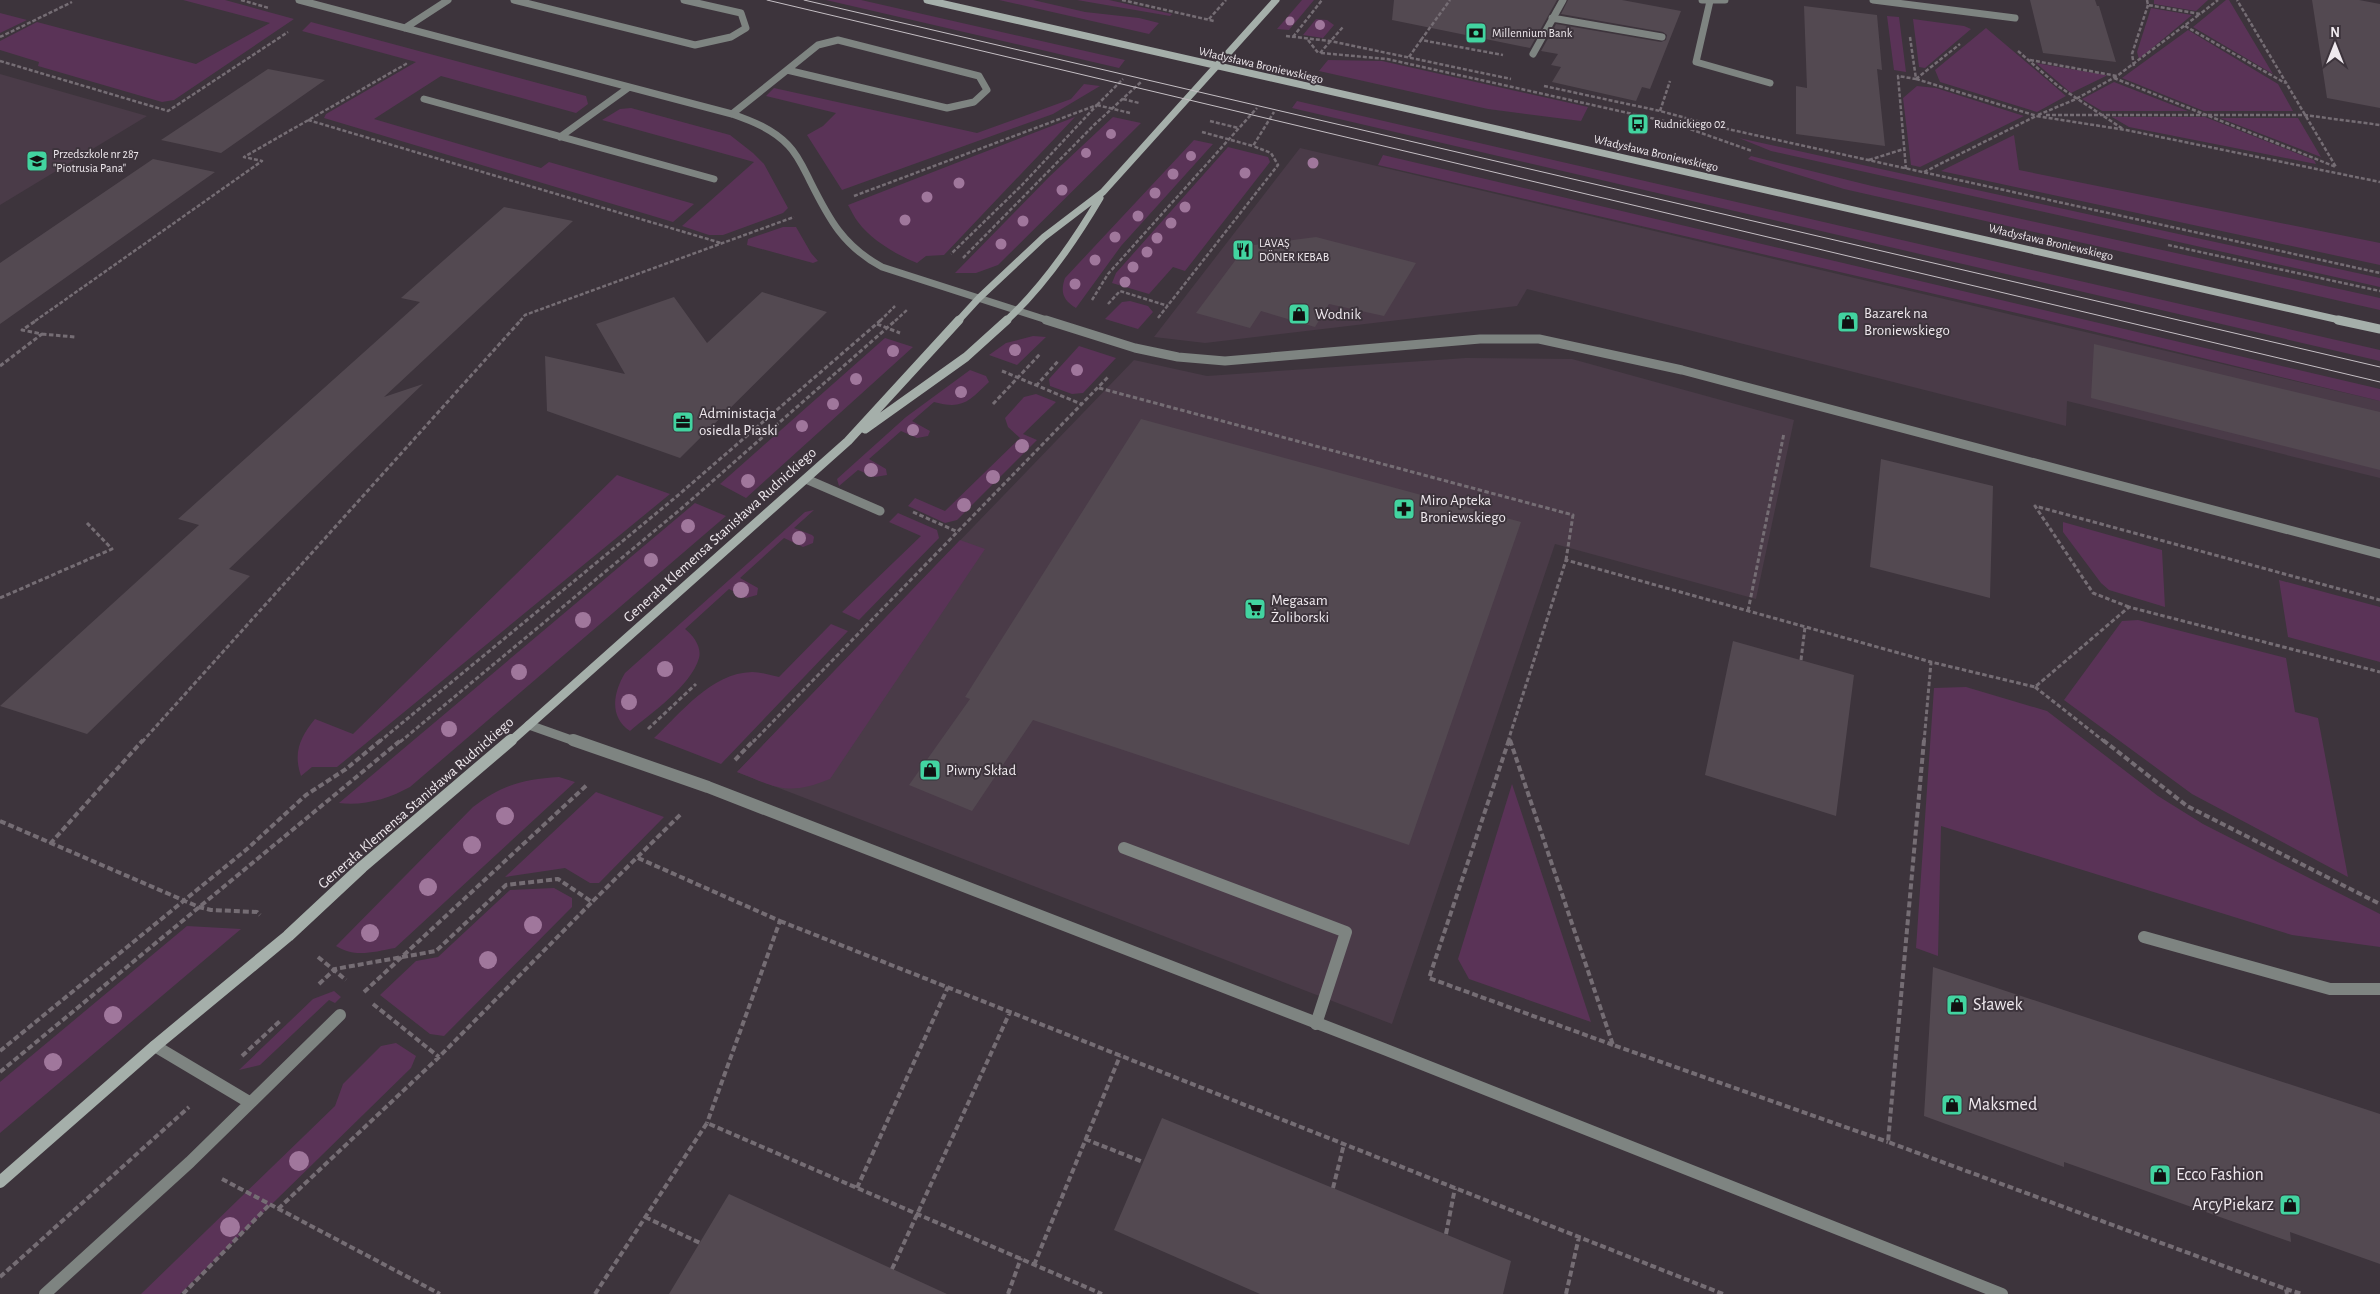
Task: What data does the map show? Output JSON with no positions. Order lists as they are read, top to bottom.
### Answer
{
  "streets": {
    "street": ["Władysława Broniewskiego", "Generała Klemensa Stanisława Rudnickiego"]
  },
  "crossings": [
    ["Władysława Broniewskiego", "Generała Klemensa Stanisława Rudnickiego"]
  ],
  "places": {
    "bank": ["Millennium Bank"],
    "bus stop": ["Rudnickiego 02"],
    "school or university": ["Przedszkole nr 287 \"Piotrusia Pana\""],
    "restaurant": ["LAVAŞ DÖNER KEBAB"],
    "shop": [
      "Wodnik",
      "Bazarek na Broniewskiego",
      "Piwny Skład",
      "Sławek",
      "Maksmed",
      "Ecco Fashion",
      "ArcyPiekarz"
    ],
    "office": ["Administacja osiedla Piaski"],
    "pharmacy": ["Miro Apteka Broniewskiego"],
    "supermarket": ["Megasam Żoliborski"]
  },
  "north": "top"
}
